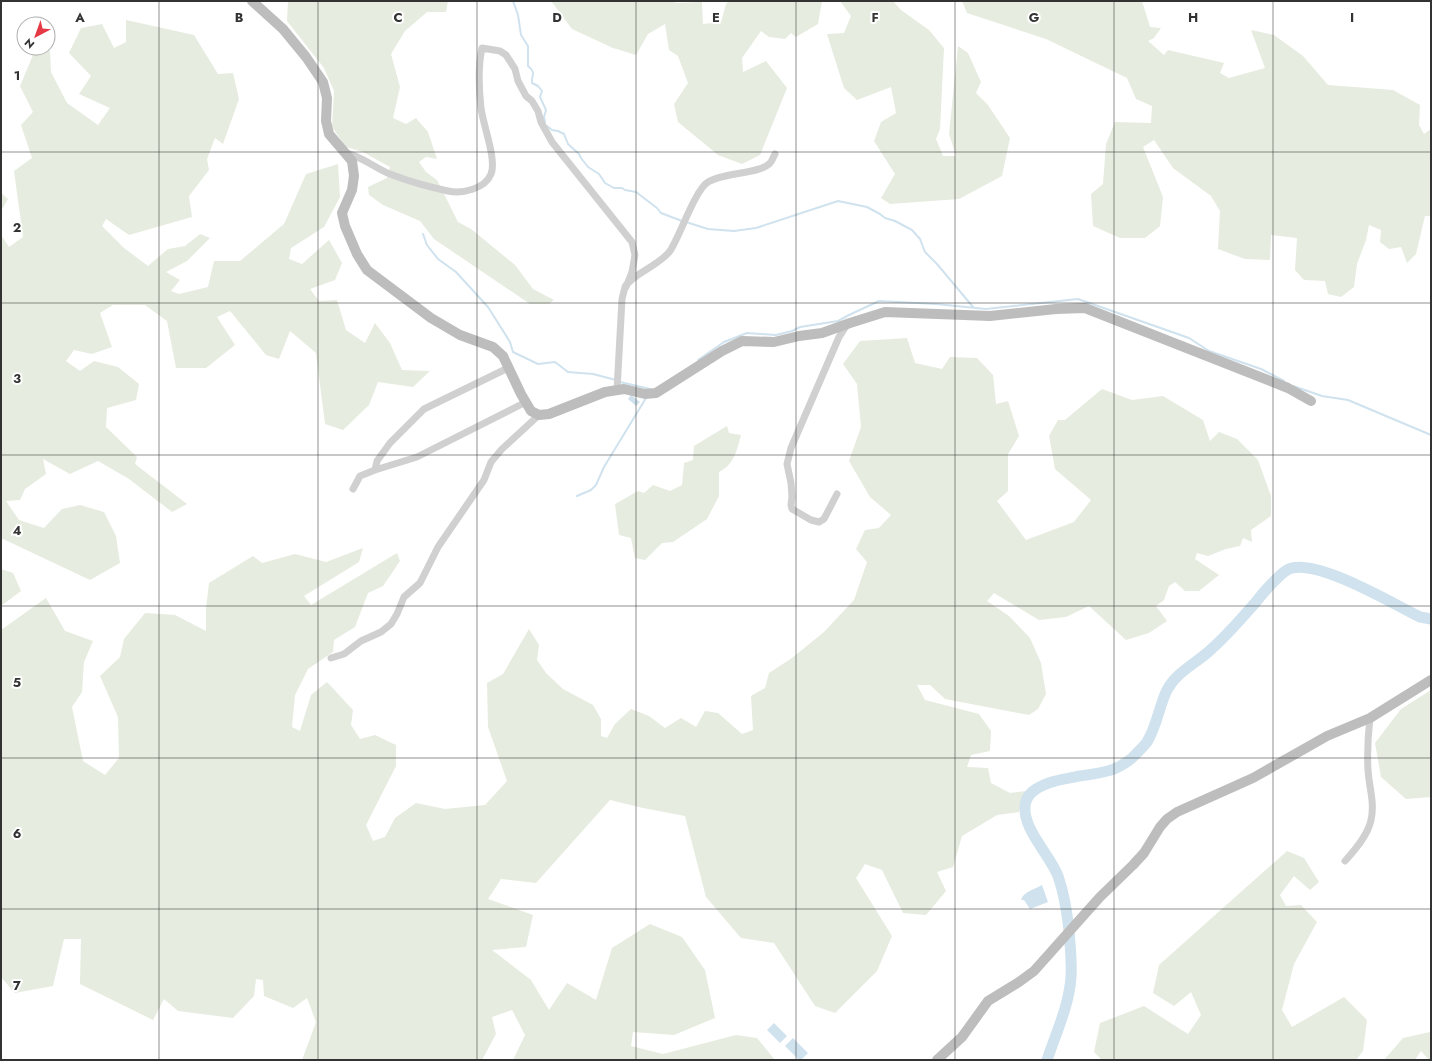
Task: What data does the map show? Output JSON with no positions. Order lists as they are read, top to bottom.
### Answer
{
  "north": "bottom left",
  "grid": {
    "columns": [
      "A",
      "B",
      "C",
      "D",
      "E",
      "F",
      "G",
      "H",
      "I"
    ],
    "rows": [
      "1",
      "2",
      "3",
      "4",
      "5",
      "6",
      "7"
    ]
  }
}
